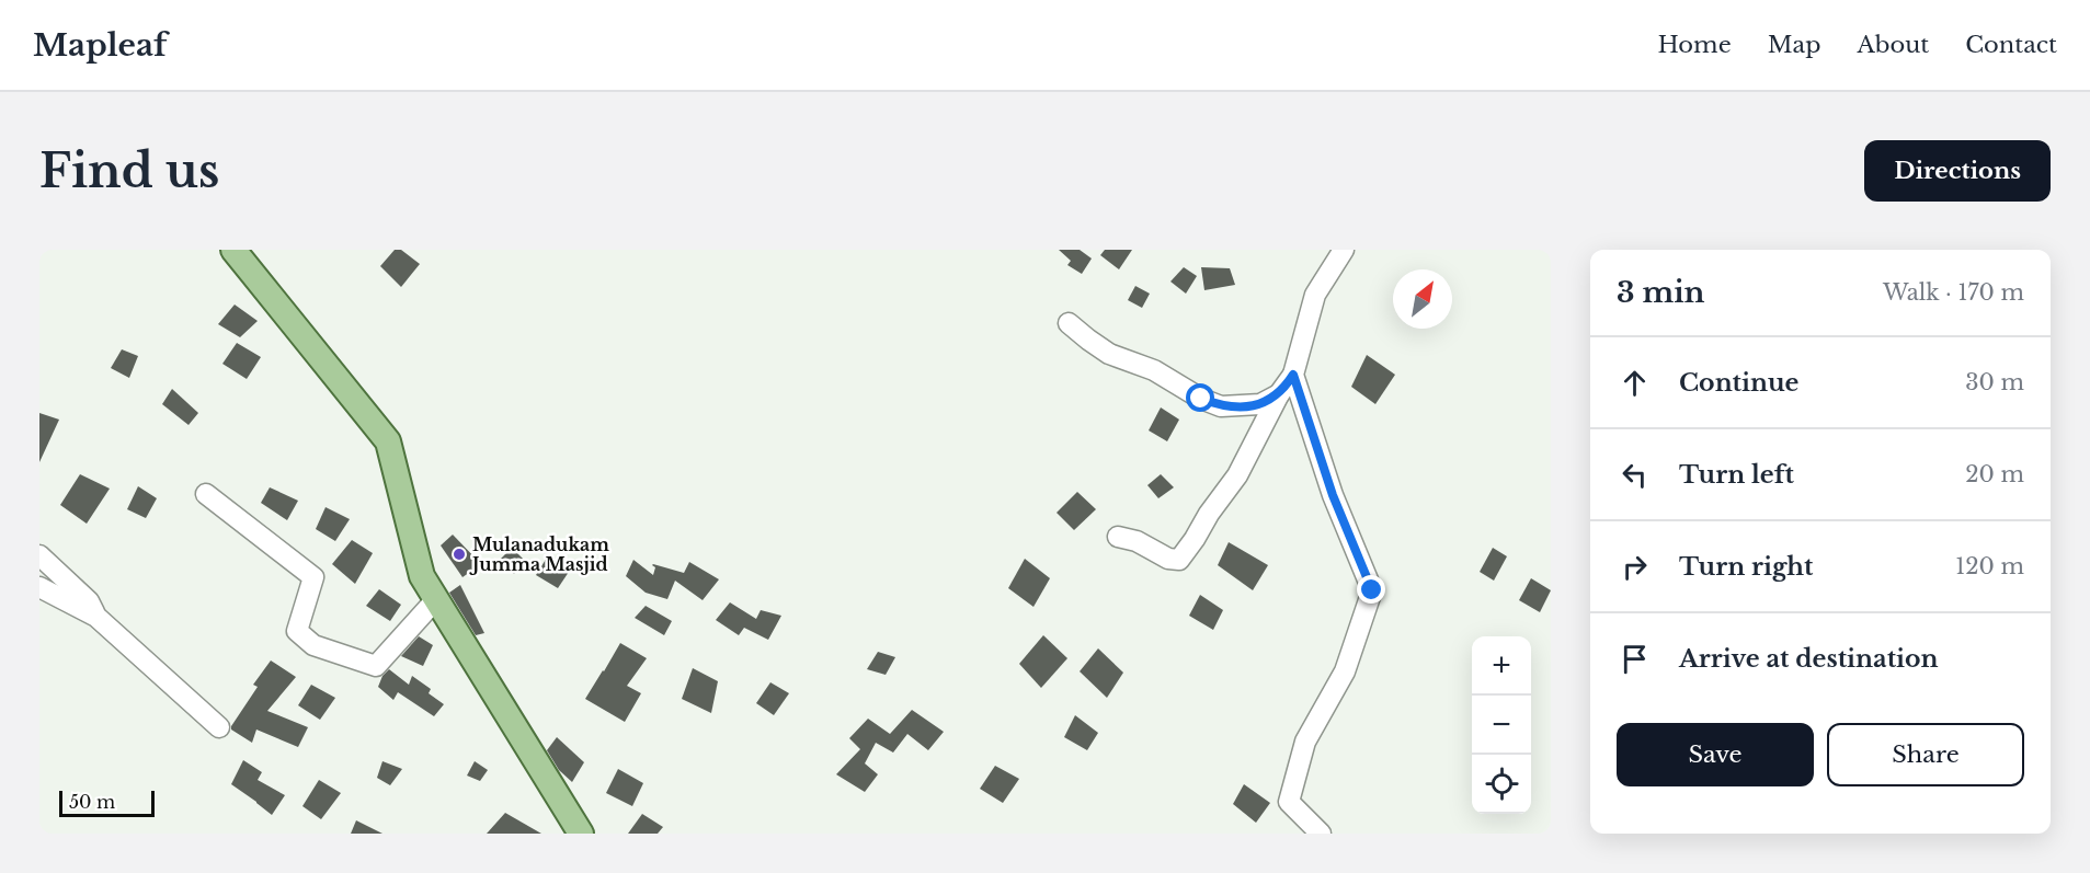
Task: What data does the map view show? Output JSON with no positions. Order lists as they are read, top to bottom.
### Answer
{
  "places": ["Mulanadukam Jumma Masjid"],
  "scale_bar": "50 m",
  "north": "top right",
  "page": {
    "header": "Mapleaf",
    "nav": [
      "Home",
      "Map",
      "About",
      "Contact"
    ],
    "buttons": [
      "Directions",
      ["Save", "Share"]
    ],
    "title": "Find us",
    "heading": ["3 min", "Walk · 170 m"],
    "list": [
      ["Continue", "30 m"],
      ["Turn left", "20 m"],
      ["Turn right", "120 m"],
      "Arrive at destination"
    ],
    "map_buttons": ["+", "−"],
    "scale": "50 m"
  }
}
